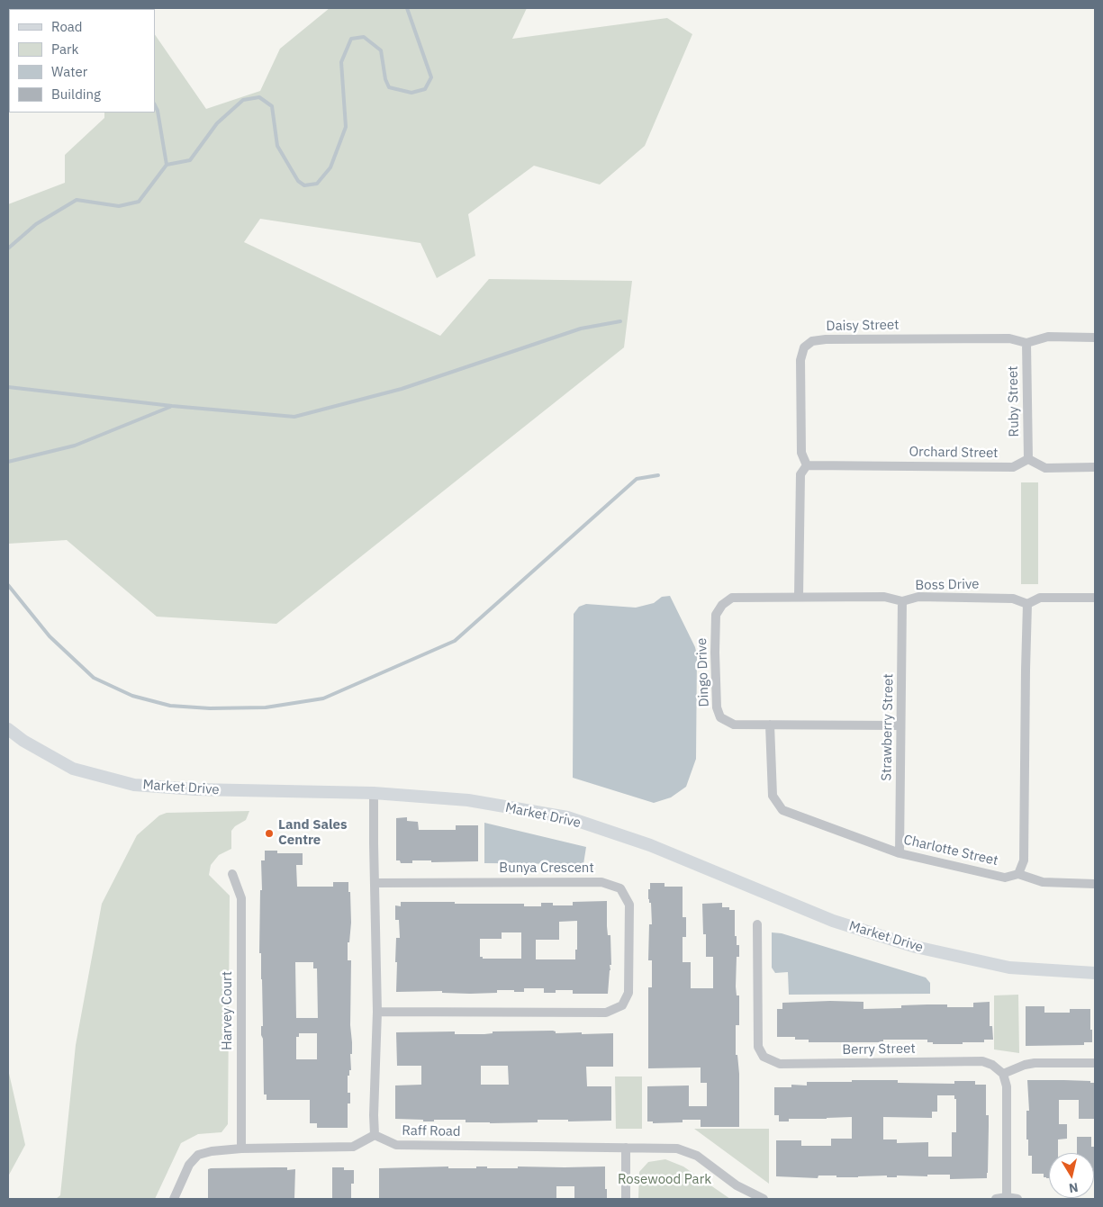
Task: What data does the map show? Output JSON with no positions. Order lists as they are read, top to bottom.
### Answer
{
  "streets": {
    "street": [
      "Daisy Street",
      "Ruby Street",
      "Orchard Street",
      "Boss Drive",
      "Dingo Drive",
      "Strawberry Street",
      "Market Drive",
      "Charlotte Street",
      "Bunya Crescent",
      "Harvey Court",
      "Berry Street",
      "Raff Road"
    ]
  },
  "crossings": [
    ["Daisy Street", "Ruby Street"],
    ["Daisy Street", "Orchard Street"],
    ["Ruby Street", "Orchard Street"],
    ["Boss Drive", "Dingo Drive"],
    ["Boss Drive", "Strawberry Street"],
    ["Dingo Drive", "Strawberry Street"],
    ["Dingo Drive", "Charlotte Street"],
    ["Strawberry Street", "Charlotte Street"]
  ],
  "parks": ["Rosewood Park"],
  "places": ["Land Sales Centre"],
  "legend": [
    "Road",
    "Park",
    "Water",
    "Building"
  ],
  "north": "bottom"
}
